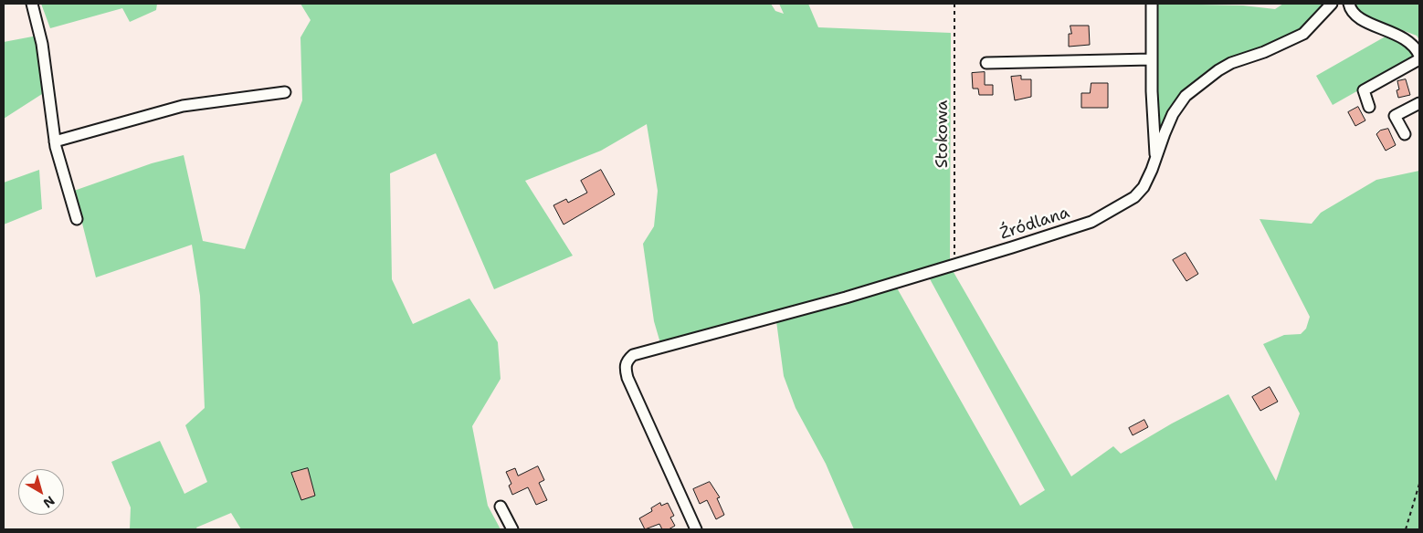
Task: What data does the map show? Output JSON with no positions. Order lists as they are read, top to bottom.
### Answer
{
  "streets": {
    "street": ["Źródlana"],
    "path": ["Stokowa"]
  },
  "crossings": [
    ["Stokowa", "Źródlana"]
  ],
  "north": "bottom right"
}
